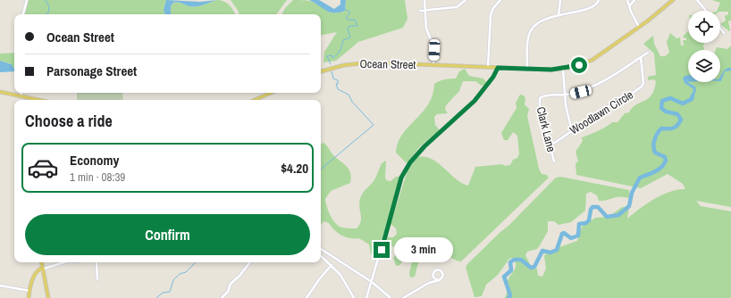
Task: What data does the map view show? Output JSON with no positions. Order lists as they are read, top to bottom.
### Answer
{
  "streets": {
    "main road": ["Ocean Street"],
    "street": ["Woodlawn Circle", "Clark Lane"]
  },
  "crossings": [
    ["Woodlawn Circle", "Clark Lane"]
  ],
  "page": {
    "banner": ["Ocean Street", "Parsonage Street"],
    "heading": "Choose a ride",
    "list": [
      {
        "name": "Economy",
        "note": "1 min · 08:39",
        "value": "$4.20"
      }
    ],
    "buttons": "Confirm",
    "bubble": "3 min"
  }
}
